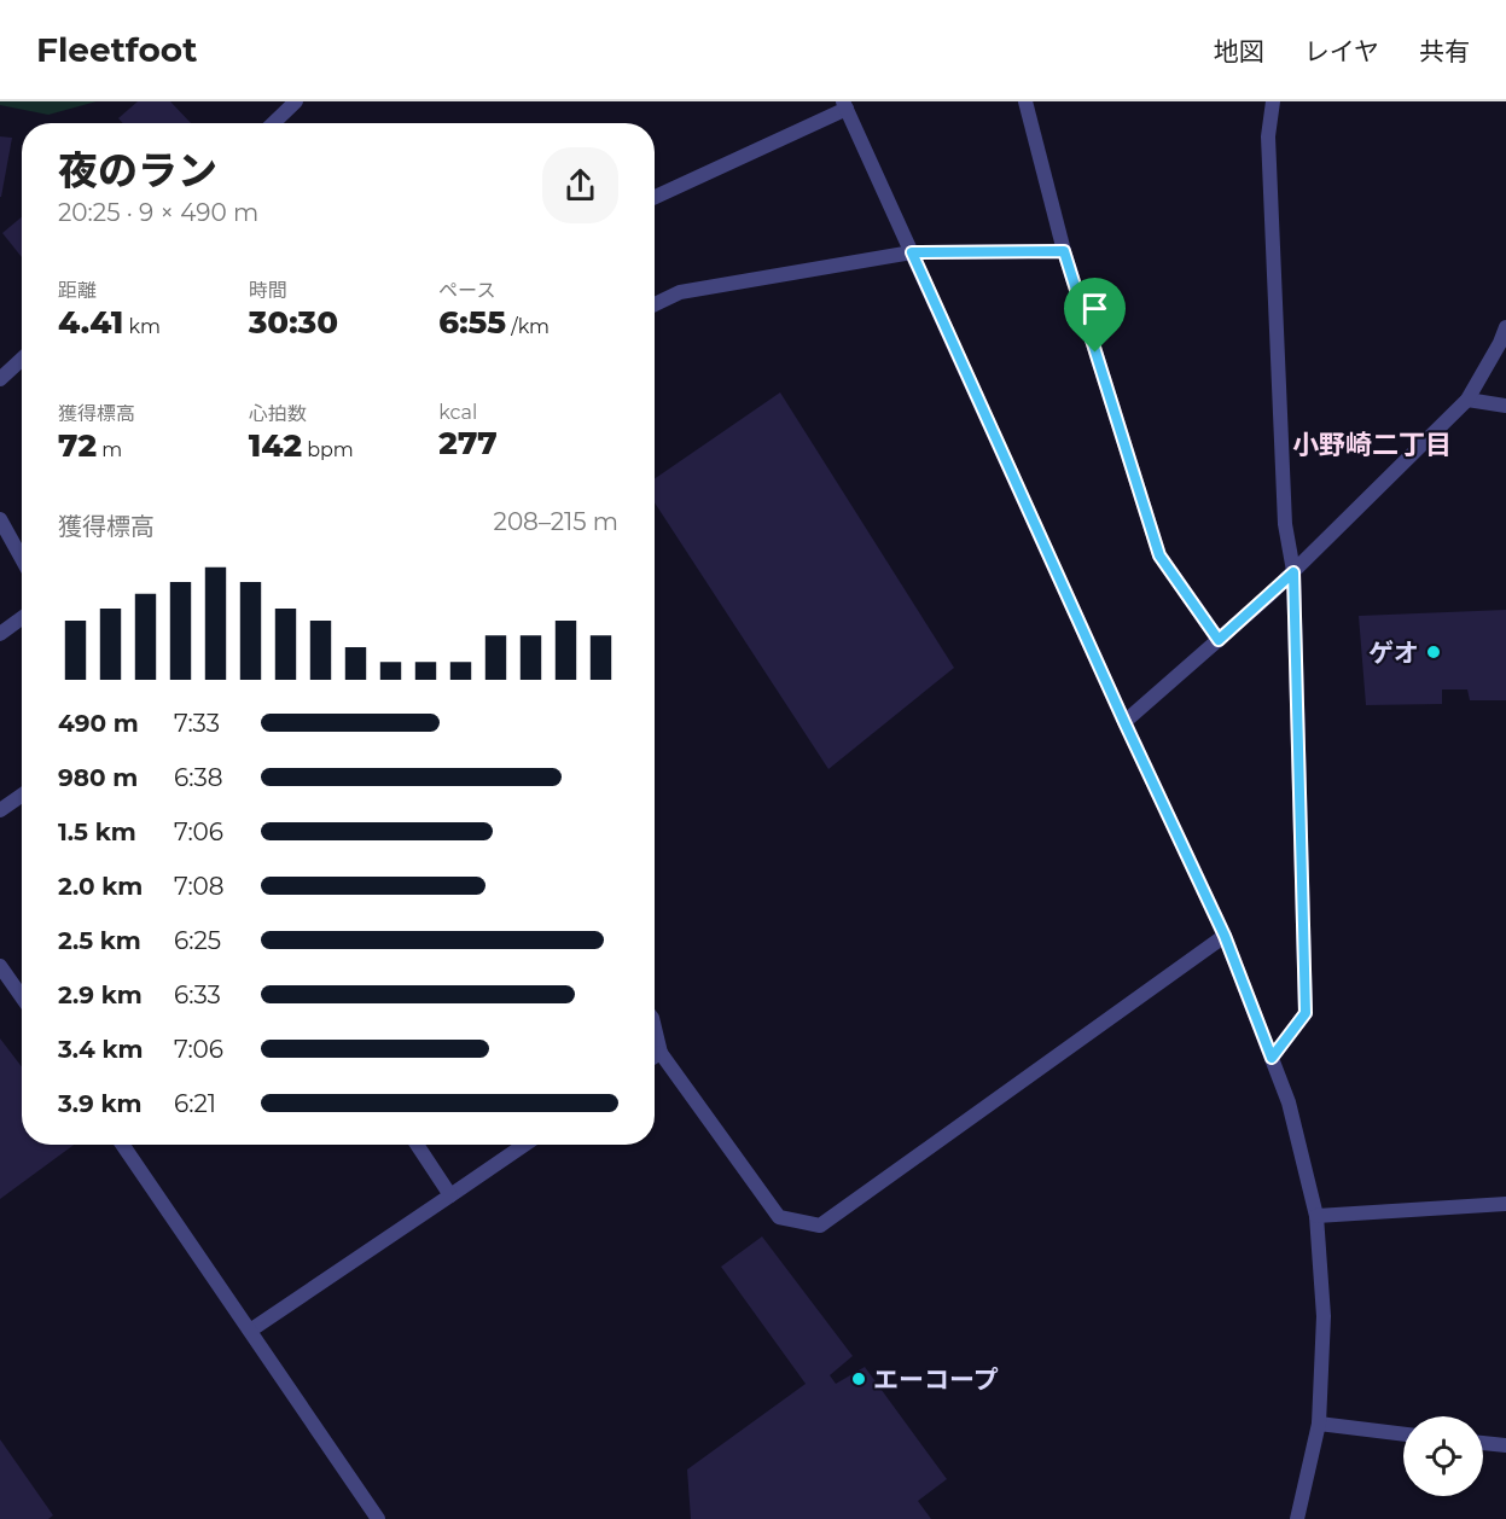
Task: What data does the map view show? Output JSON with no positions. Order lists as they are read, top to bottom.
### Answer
{
  "districts": ["小野崎二丁目"],
  "places": ["ゲオ", "エーコープ"],
  "page": {
    "header": "Fleetfoot",
    "nav": ["地図", "レイヤ", "共有"],
    "heading": ["夜のラン", "20:25 · 9 × 490 m"],
    "stats": [
      ["距離", "4.41 km"],
      ["時間", "30:30"],
      ["ペース", "6:55 /km"],
      ["獲得標高", "72 m"],
      ["心拍数", "142 bpm"],
      ["kcal", "277"]
    ],
    "chart": ["獲得標高", "208–215 m"],
    "list": [
      {
        "name": "490 m",
        "note": "7:33"
      },
      {
        "name": "980 m",
        "note": "6:38"
      },
      {
        "name": "1.5 km",
        "note": "7:06"
      },
      {
        "name": "2.0 km",
        "note": "7:08"
      },
      {
        "name": "2.5 km",
        "note": "6:25"
      },
      {
        "name": "2.9 km",
        "note": "6:33"
      },
      {
        "name": "3.4 km",
        "note": "7:06"
      },
      {
        "name": "3.9 km",
        "note": "6:21"
      }
    ]
  }
}
